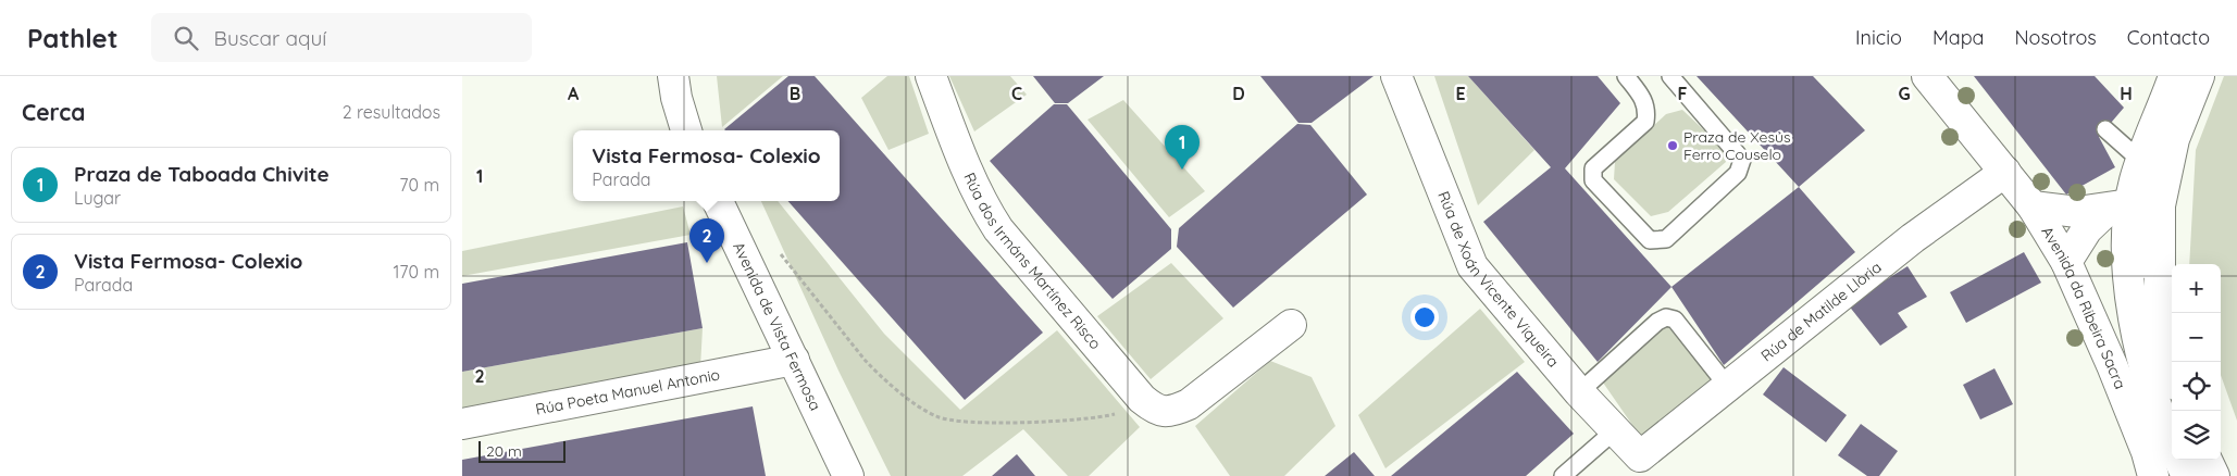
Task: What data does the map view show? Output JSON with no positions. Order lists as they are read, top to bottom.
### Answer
{
  "streets": {
    "main road": [
      "Rúa dos Irmáns Martínez Risco",
      "Rúa de Xoán Vicente Viqueira",
      "Avenida da Ribeira Sacra",
      "Rúa de Matilde Llòria",
      "Avenida de Vista Fermosa",
      "Rúa Poeta Manuel Antonio"
    ]
  },
  "crossings": [
    ["Rúa de Xoán Vicente Viqueira", "Rúa de Matilde Llòria"],
    ["Avenida da Ribeira Sacra", "Rúa de Matilde Llòria"],
    ["Avenida de Vista Fermosa", "Rúa Poeta Manuel Antonio"]
  ],
  "places": ["Praza de Xesús Ferro Couselo"],
  "scale_bar": "20 m",
  "page": {
    "header": "Pathlet",
    "search": "Buscar aquí",
    "nav": [
      "Inicio",
      "Mapa",
      "Nosotros",
      "Contacto"
    ],
    "heading": ["Cerca", "2 resultados"],
    "pins": ["1", "2"],
    "popup": ["Vista Fermosa- Colexio", "Parada"],
    "list": [
      {
        "mark": "1",
        "name": "Praza de Taboada Chivite",
        "note": "Lugar",
        "value": "70 m"
      },
      {
        "mark": "2",
        "name": "Vista Fermosa- Colexio",
        "note": "Parada",
        "value": "170 m"
      }
    ],
    "map_buttons": ["+", "−"],
    "scale": "20 m"
  },
  "grid": {
    "columns": [
      "A",
      "B",
      "C",
      "D",
      "E",
      "F",
      "G",
      "H"
    ],
    "rows": ["1", "2"]
  }
}
